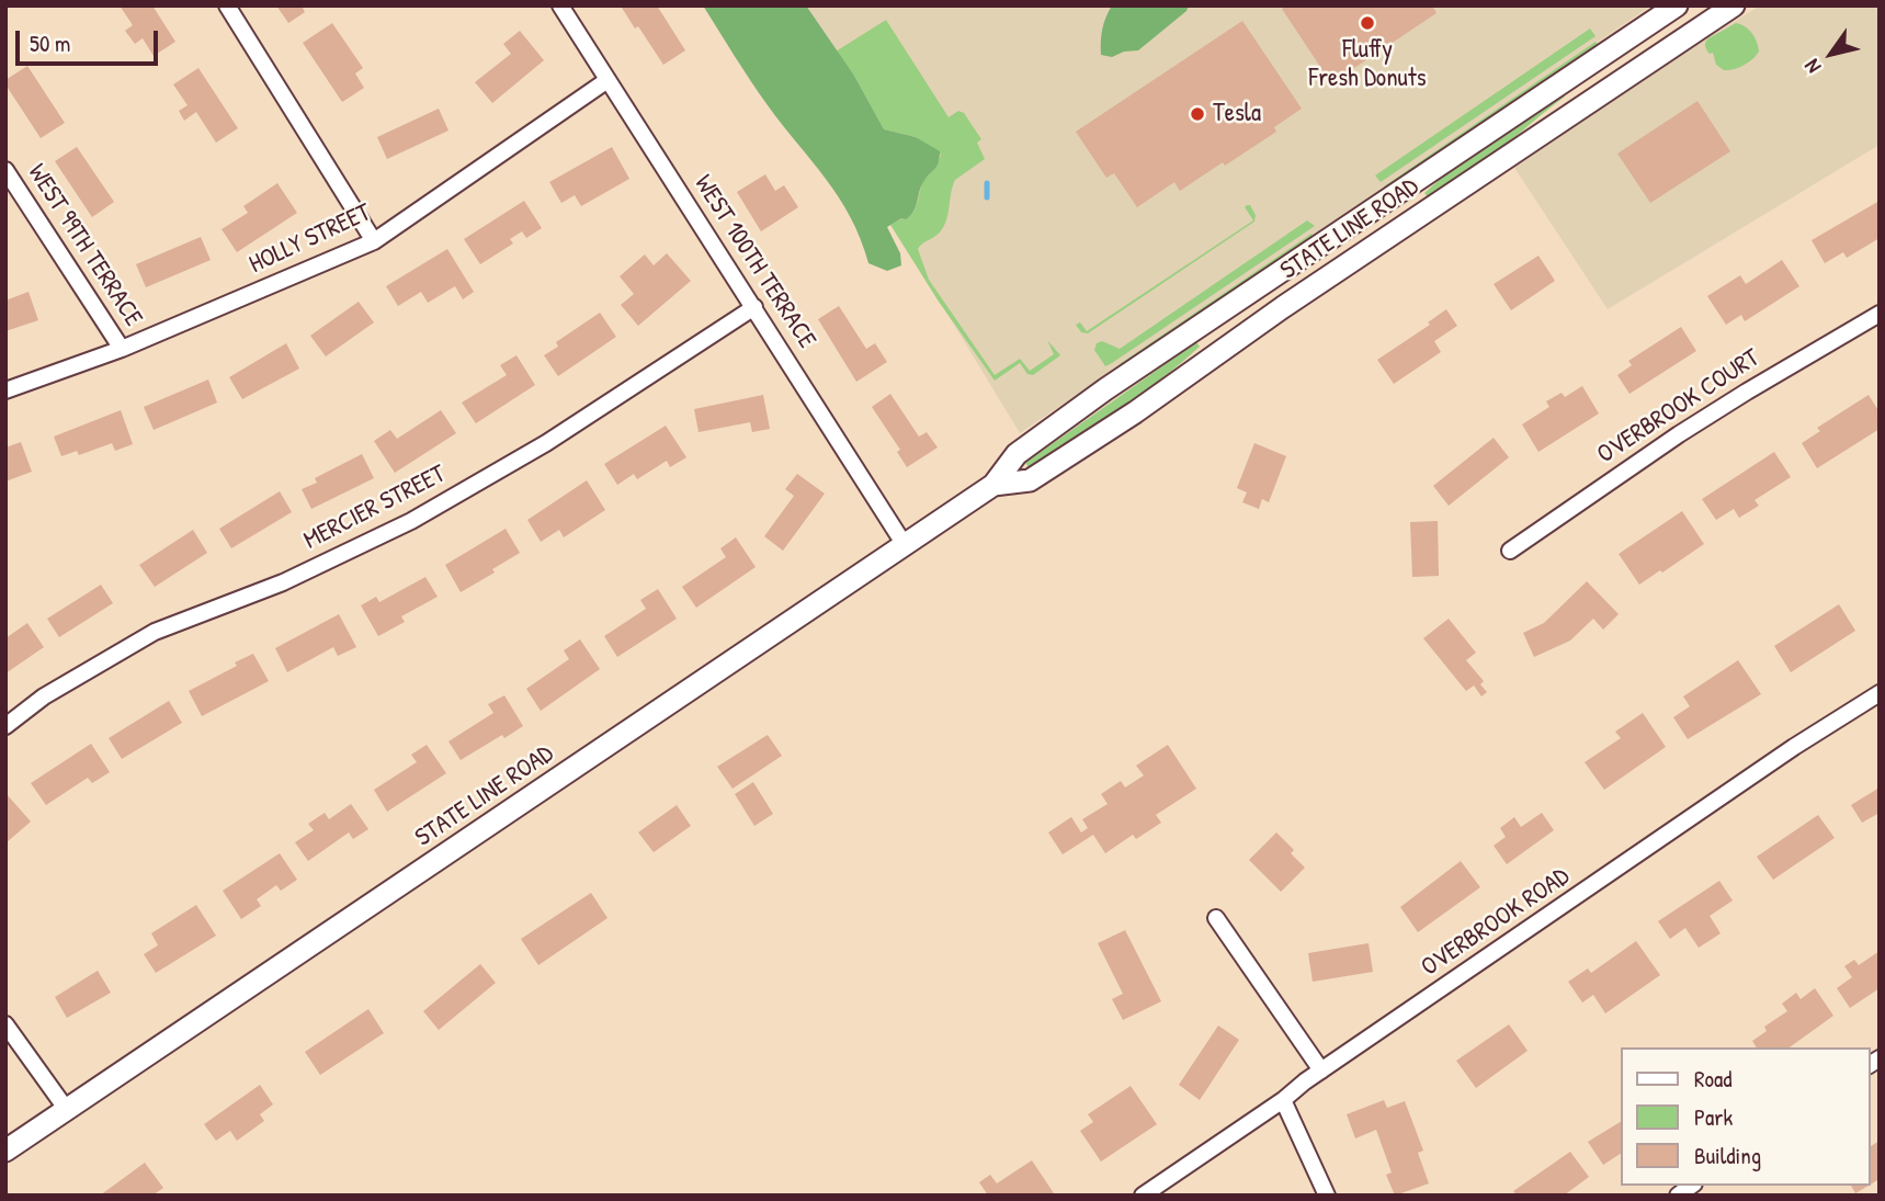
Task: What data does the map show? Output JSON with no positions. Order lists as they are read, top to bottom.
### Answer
{
  "streets": {
    "main road": ["STATE LINE ROAD"],
    "street": [
      "HOLLY STREET",
      "WEST 99TH TERRACE",
      "WEST 100TH TERRACE",
      "OVERBROOK COURT",
      "MERCIER STREET",
      "OVERBROOK ROAD"
    ]
  },
  "crossings": [
    ["STATE LINE ROAD", "WEST 100TH TERRACE"],
    ["HOLLY STREET", "WEST 99TH TERRACE"],
    ["HOLLY STREET", "WEST 100TH TERRACE"],
    ["WEST 100TH TERRACE", "MERCIER STREET"]
  ],
  "places": ["Fluffy Fresh Donuts", "Tesla"],
  "legend": ["Road", "Park", "Building"],
  "scale_bar": "50 m",
  "north": "bottom left"
}
